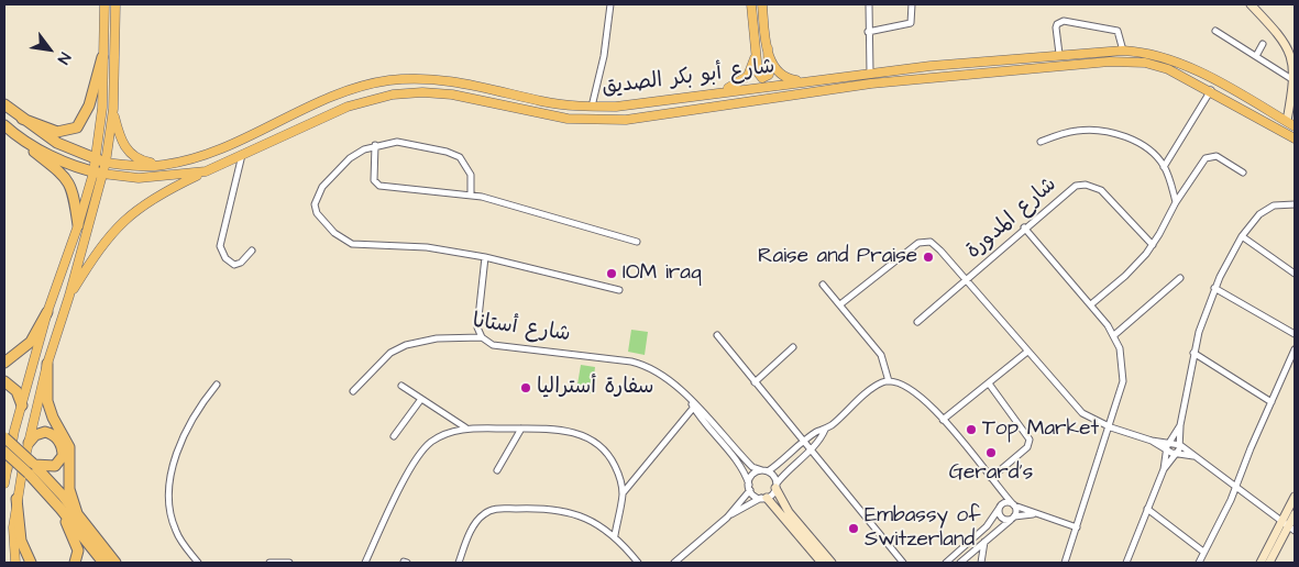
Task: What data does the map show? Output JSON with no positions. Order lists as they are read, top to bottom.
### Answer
{
  "streets": {
    "highway": ["شارع أبو بكر الصديق"],
    "street": ["شارع المدورة", "شارع أستانا"]
  },
  "places": [
    "Raise and Praise",
    "IOM iraq",
    "سفارة أستراليا",
    "Top Market",
    "Gerard's",
    "Embassy of Switzerland"
  ],
  "north": "bottom right"
}
